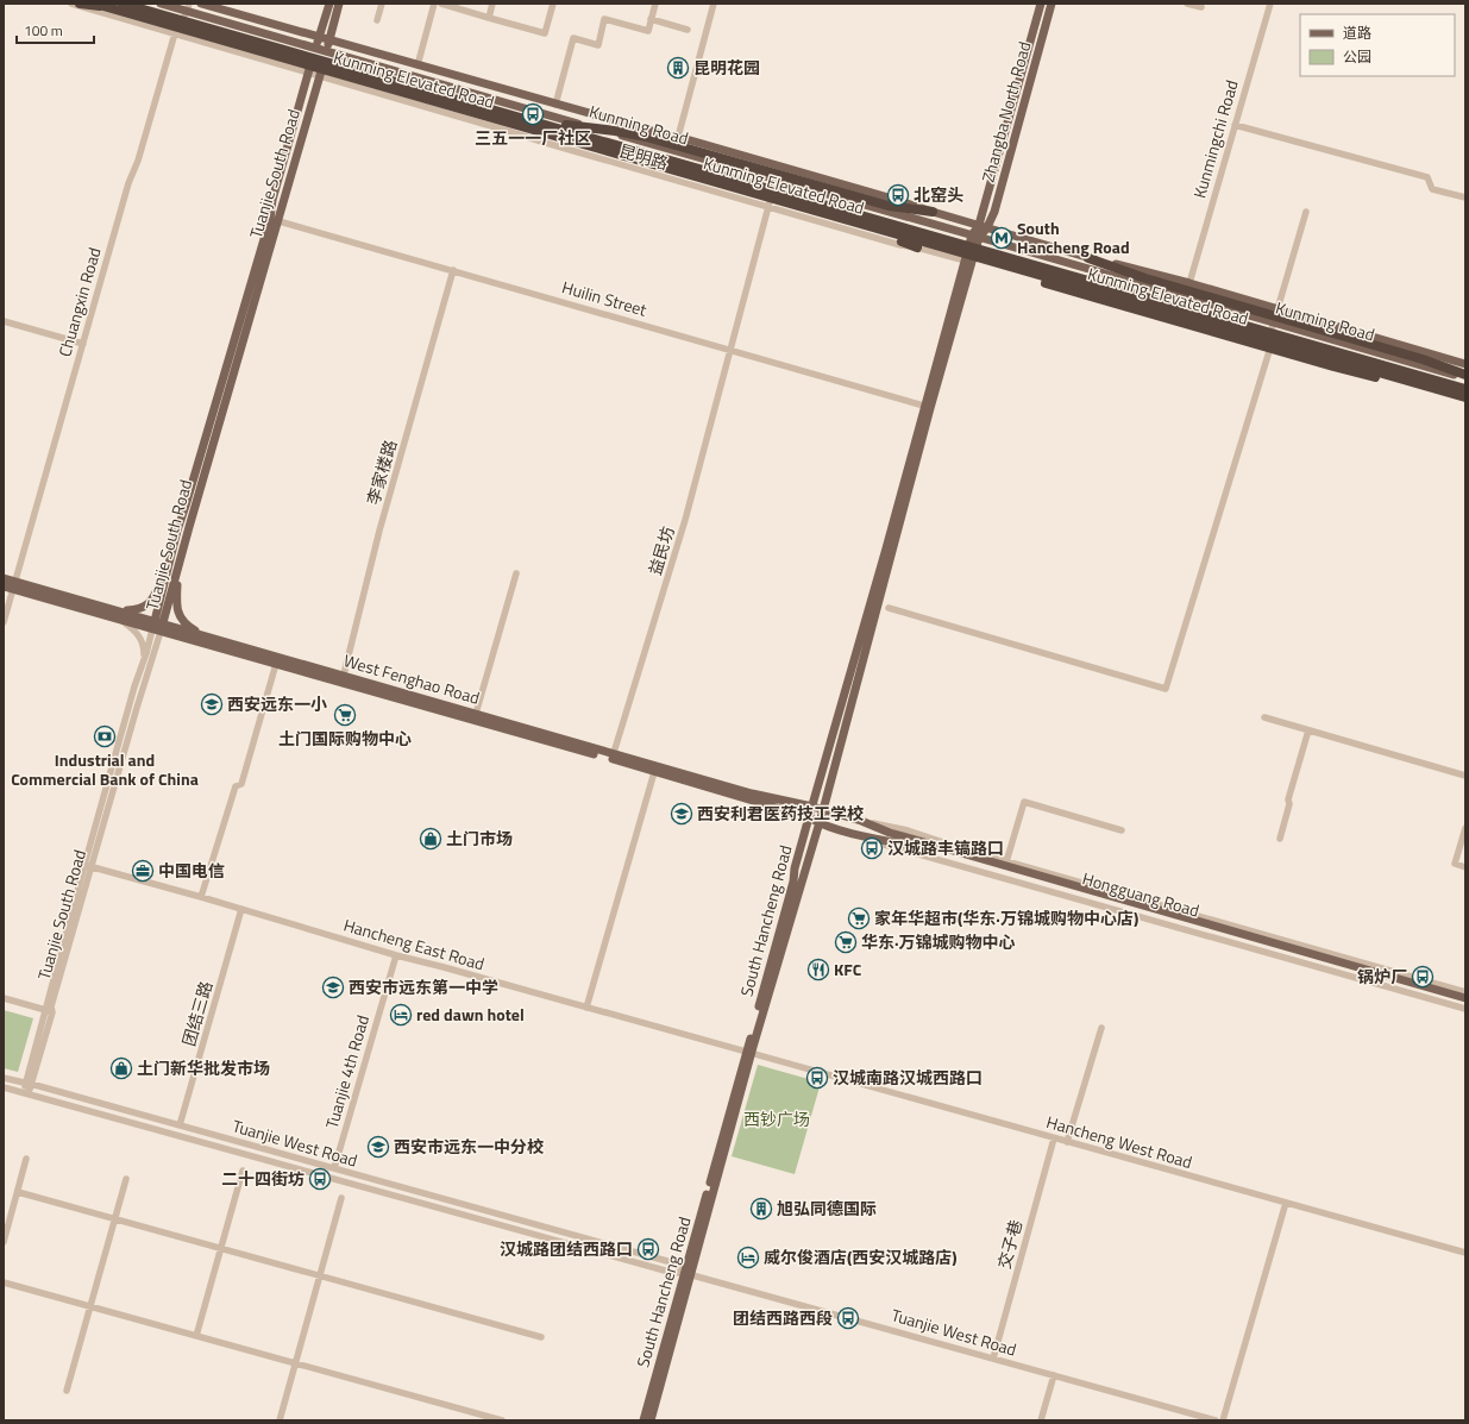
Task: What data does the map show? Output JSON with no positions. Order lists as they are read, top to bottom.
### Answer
{
  "streets": {
    "highway": ["Kunming Elevated Road"],
    "main road": [
      "Zhangba North Road",
      "Kunming Road",
      "Tuanjie South Road",
      "West Fenghao Road",
      "Hongguang Road",
      "South Hancheng Road"
    ],
    "street": [
      "Kunmingchi Road",
      "昆明路",
      "Huilin Street",
      "Chuangxin Road",
      "李家楼路",
      "益民坊",
      "Hancheng East Road",
      "团结三路",
      "Tuanjie 4th Road",
      "Hancheng West Road",
      "Tuanjie West Road",
      "交子巷"
    ]
  },
  "crossings": [
    ["Zhangba North Road", "Kunming Road"],
    ["Zhangba North Road", "South Hancheng Road"],
    ["Kunming Road", "Kunmingchi Road"],
    ["Kunming Road", "Tuanjie South Road"],
    ["Kunming Road", "Chuangxin Road"],
    ["Kunming Road", "益民坊"],
    ["Kunming Road", "South Hancheng Road"],
    ["昆明路", "Tuanjie South Road"],
    ["昆明路", "Chuangxin Road"],
    ["昆明路", "益民坊"],
    ["昆明路", "South Hancheng Road"],
    ["Tuanjie South Road", "Huilin Street"],
    ["Tuanjie South Road", "West Fenghao Road"],
    ["Tuanjie South Road", "Hancheng East Road"],
    ["Tuanjie South Road", "Tuanjie West Road"],
    ["Huilin Street", "李家楼路"],
    ["Huilin Street", "益民坊"],
    ["Huilin Street", "South Hancheng Road"],
    ["Chuangxin Road", "West Fenghao Road"],
    ["李家楼路", "West Fenghao Road"],
    ["益民坊", "West Fenghao Road"],
    ["West Fenghao Road", "Hongguang Road"],
    ["West Fenghao Road", "South Hancheng Road"],
    ["Hongguang Road", "South Hancheng Road"],
    ["South Hancheng Road", "Hancheng East Road"],
    ["South Hancheng Road", "Tuanjie West Road"],
    ["Hancheng East Road", "团结三路"],
    ["Hancheng East Road", "Tuanjie 4th Road"],
    ["Hancheng East Road", "Hancheng West Road"],
    ["团结三路", "Tuanjie West Road"],
    ["Tuanjie 4th Road", "Tuanjie West Road"],
    ["Hancheng West Road", "交子巷"],
    ["Tuanjie West Road", "交子巷"]
  ],
  "parks": ["西钞广场"],
  "places": {
    "building": ["昆明花园", "旭弘同德国际"],
    "bus stop": [
      "三五一一厂社区",
      "北窑头",
      "汉城路丰镐路口",
      "锅炉厂",
      "汉城南路汉城西路口",
      "二十四街坊",
      "汉城路团结西路口",
      "团结西路西段"
    ],
    "metro station": ["South Hancheng Road"],
    "school or university": [
      "西安远东一小",
      "西安利君医药技工学校",
      "西安市远东第一中学",
      "西安市远东一中分校"
    ],
    "supermarket": ["土门国际购物中心", "家年华超市(华东·万锦城购物中心店)", "华东·万锦城购物中心"],
    "bank": ["Industrial and Commercial Bank of China"],
    "shop": ["土门市场", "土门新华批发市场"],
    "office": ["中国电信"],
    "restaurant": ["KFC"],
    "hotel": ["red dawn hotel", "威尔俊酒店(西安汉城路店)"]
  },
  "legend": ["道路", "公园"],
  "scale_bar": "100 m"
}
